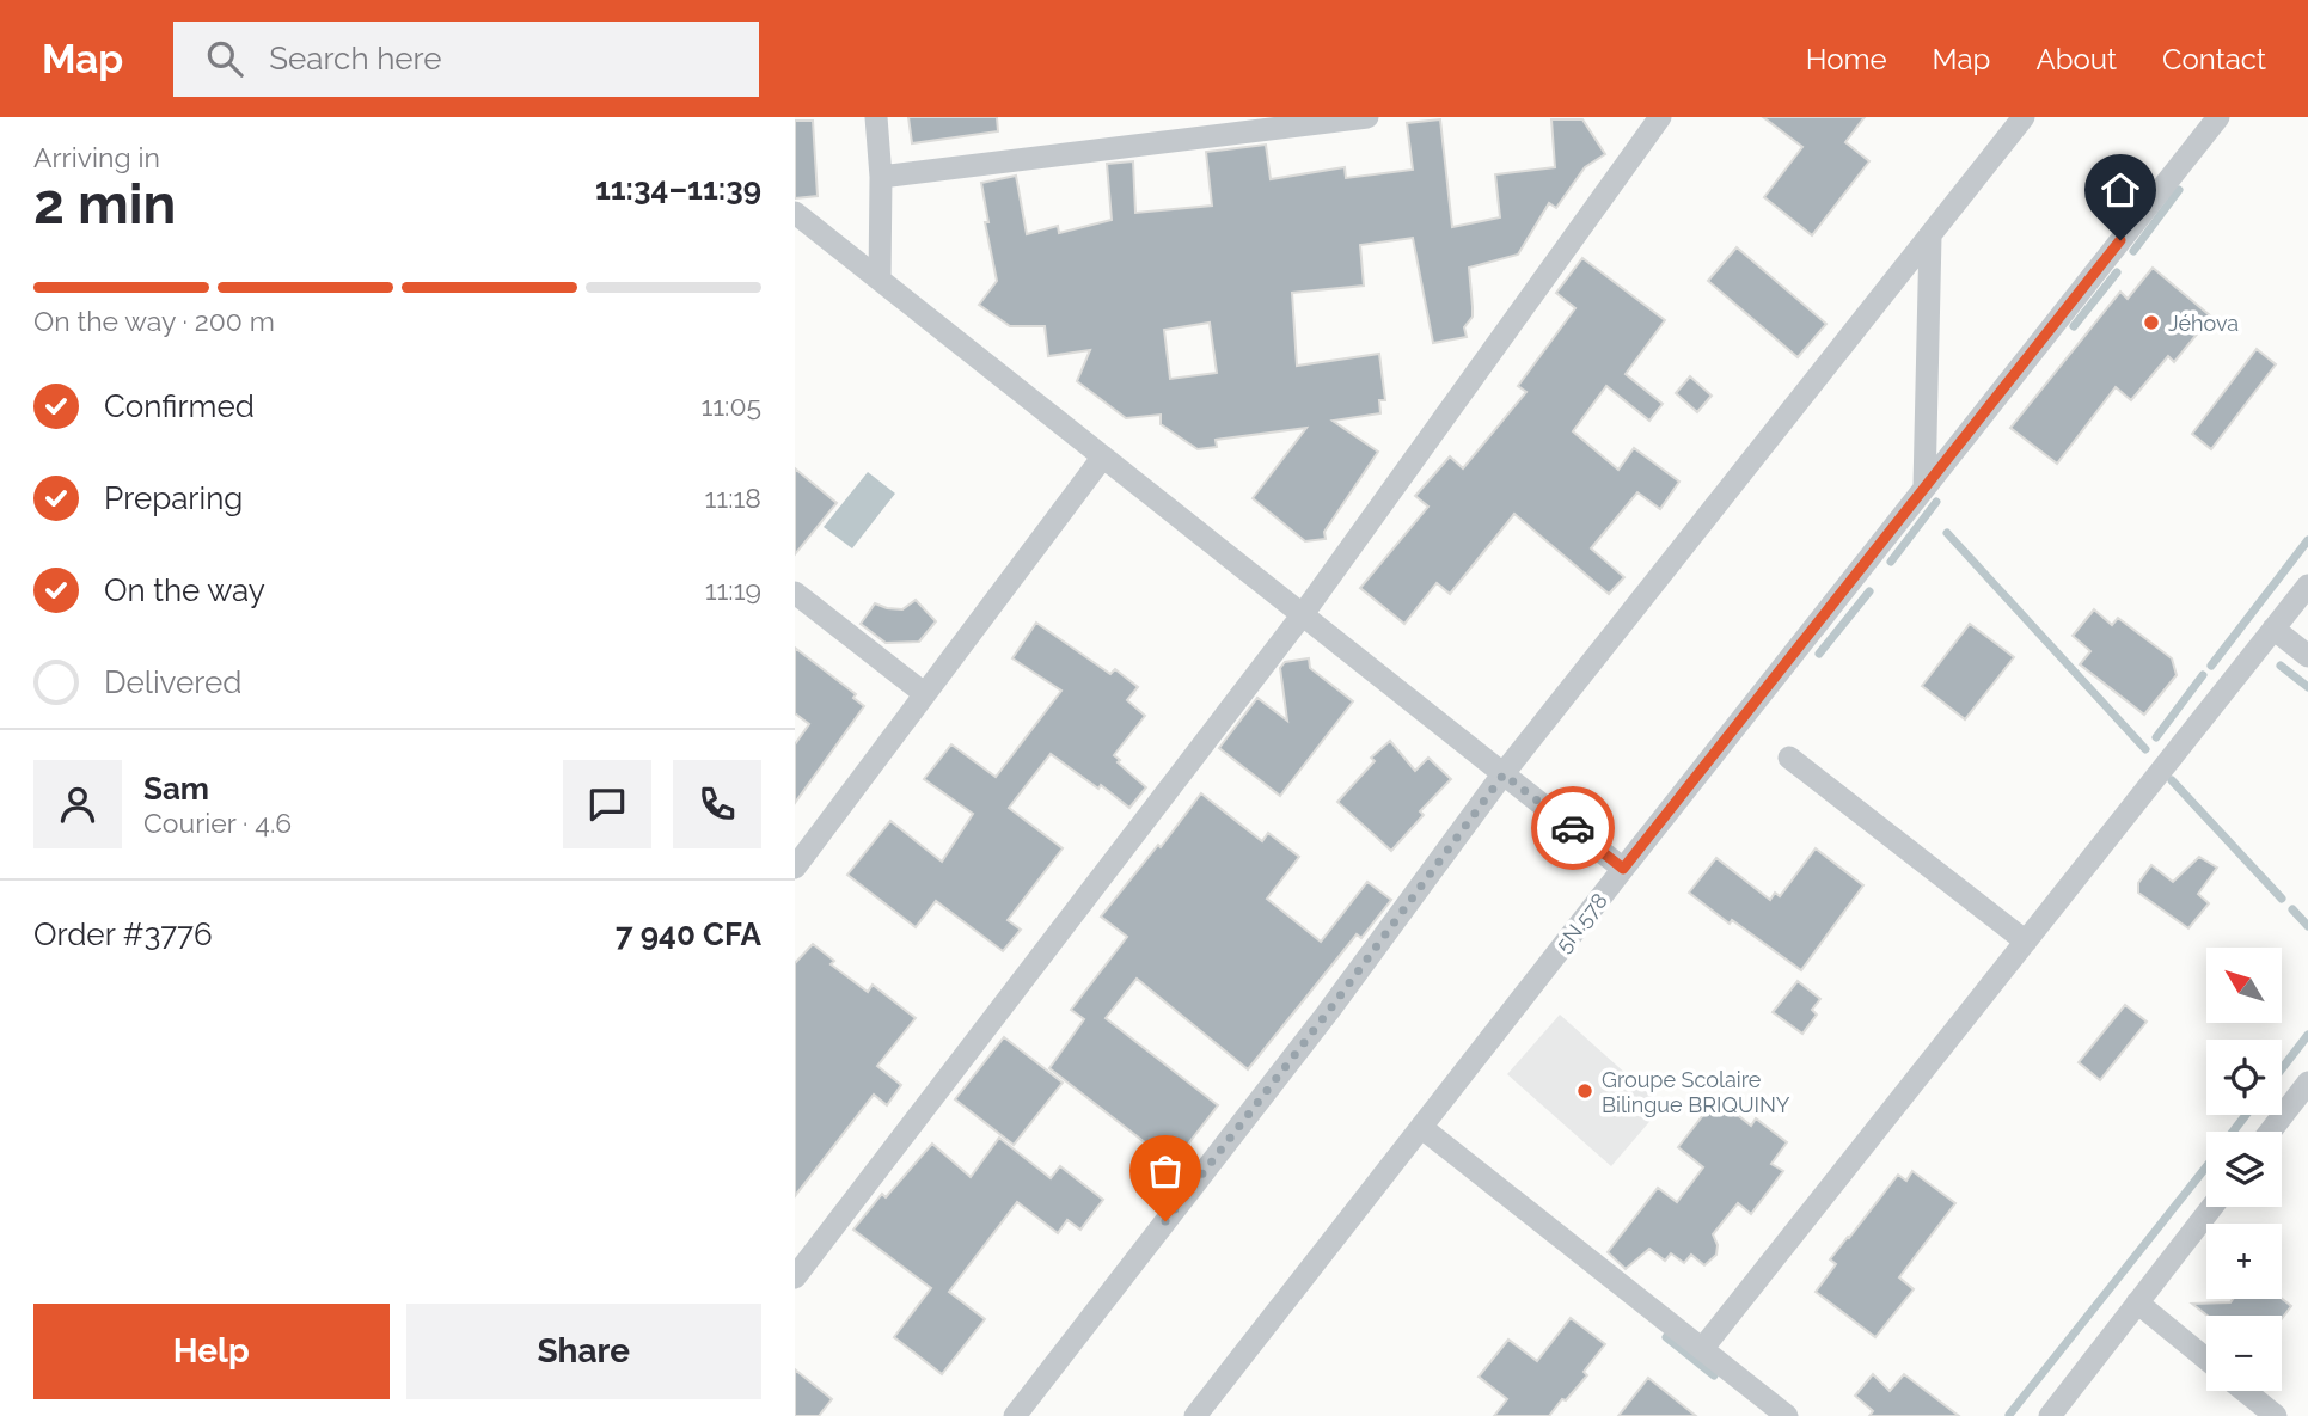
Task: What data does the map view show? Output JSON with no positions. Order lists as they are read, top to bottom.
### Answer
{
  "streets": {
    "street": ["5N.578"]
  },
  "places": ["Jéhova", "Groupe Scolaire Bilingue BRIQUINY"],
  "north": "top left",
  "page": {
    "header": "Map",
    "search": "Search here",
    "nav": [
      "Home",
      "Map",
      "About",
      "Contact"
    ],
    "heading": ["2 min", "Arriving in", "11:34–11:39"],
    "panel": [
      "Sam",
      "Courier · 4.6",
      "Order #3776",
      "7 940 CFA"
    ],
    "bar": "On the way · 200 m",
    "list": [
      ["Confirmed", "11:05"],
      ["Preparing", "11:18"],
      ["On the way", "11:19"],
      "Delivered"
    ],
    "map_buttons": ["+", "−"],
    "buttons": ["Help", "Share"]
  }
}
